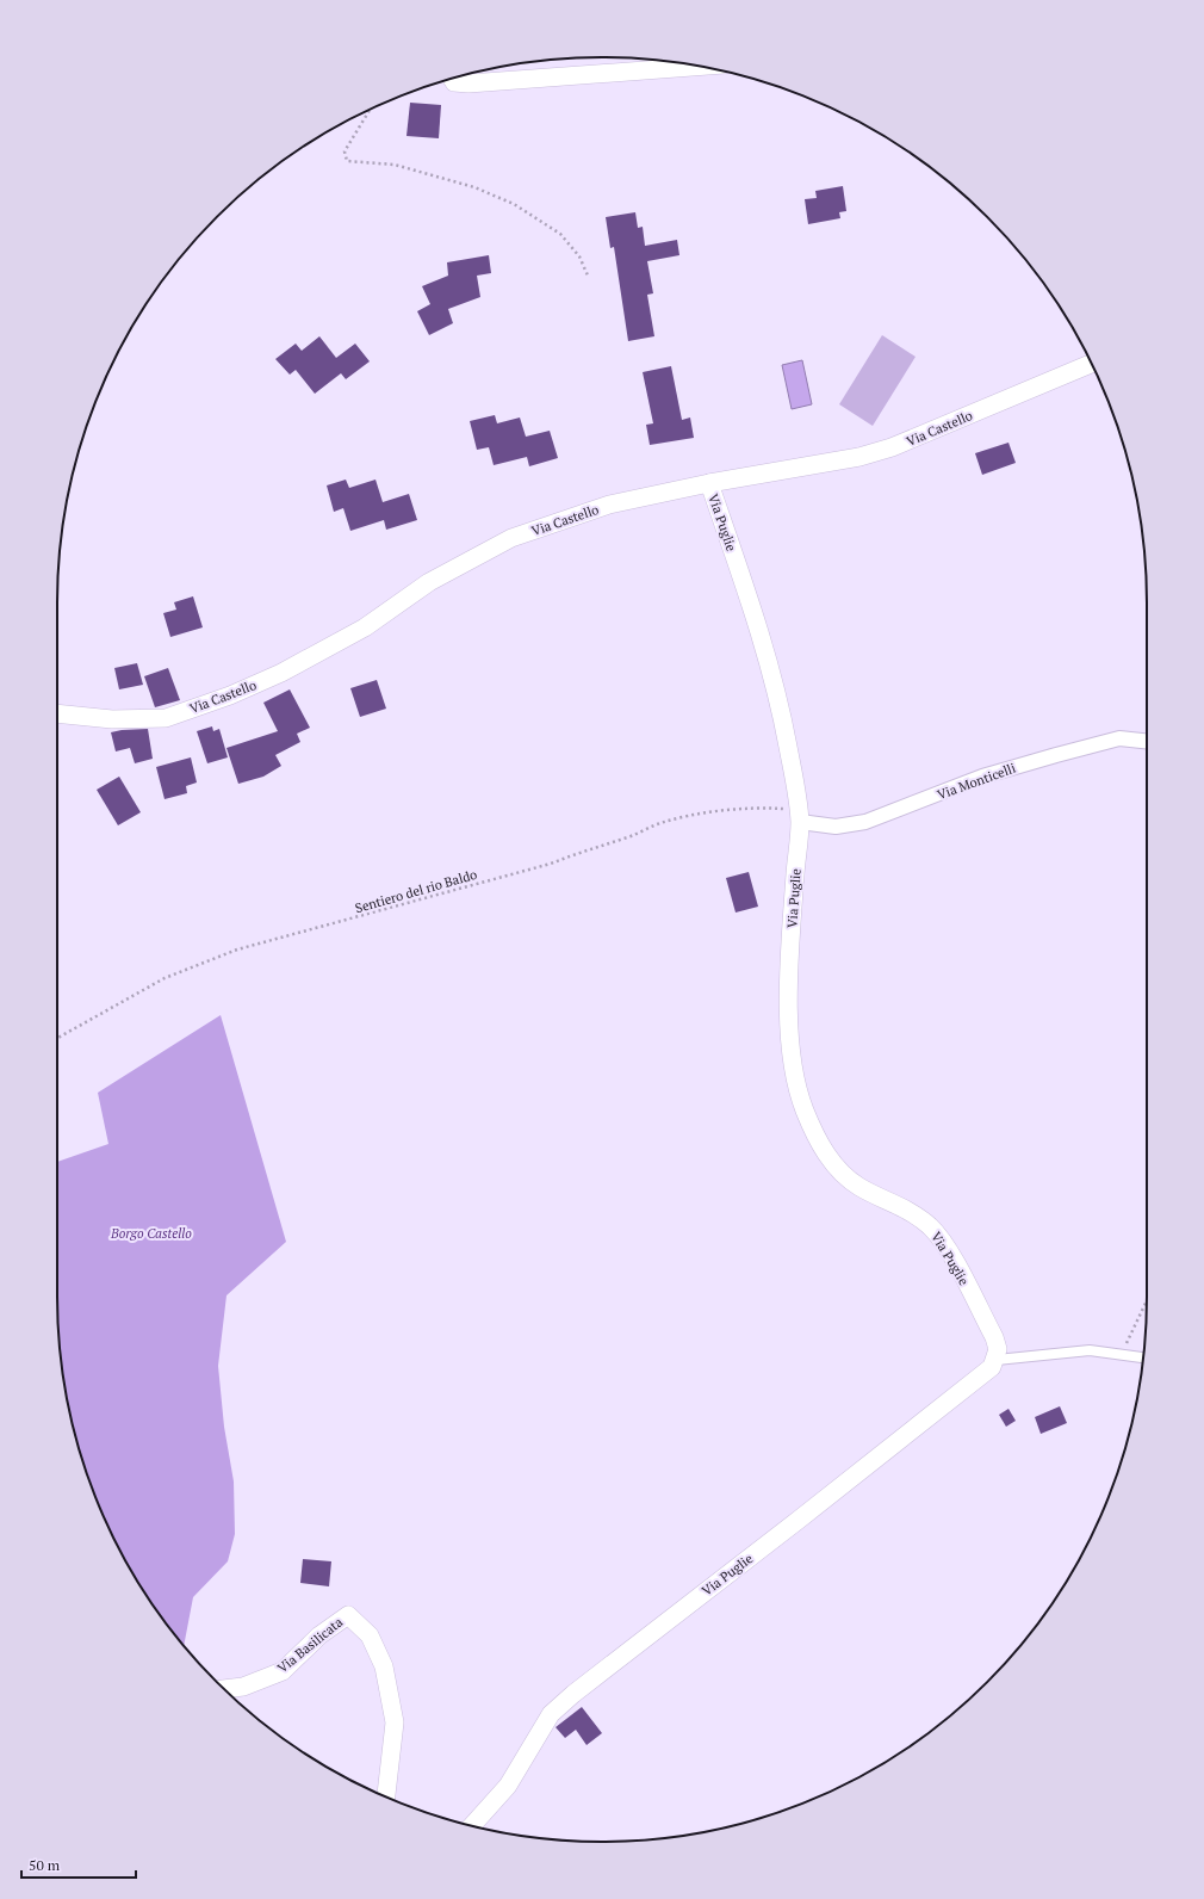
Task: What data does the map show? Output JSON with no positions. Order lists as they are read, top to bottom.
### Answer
{
  "streets": {
    "street": [
      "Via Castello",
      "Via Puglie",
      "Via Monticelli",
      "Via Basilicata"
    ],
    "path": ["Sentiero del rio Baldo"]
  },
  "crossings": [
    ["Via Castello", "Via Puglie"],
    ["Via Puglie", "Via Monticelli"],
    ["Via Puglie", "Sentiero del rio Baldo"],
    ["Via Monticelli", "Sentiero del rio Baldo"]
  ],
  "parks": ["Borgo Castello"],
  "scale_bar": "50 m"
}
